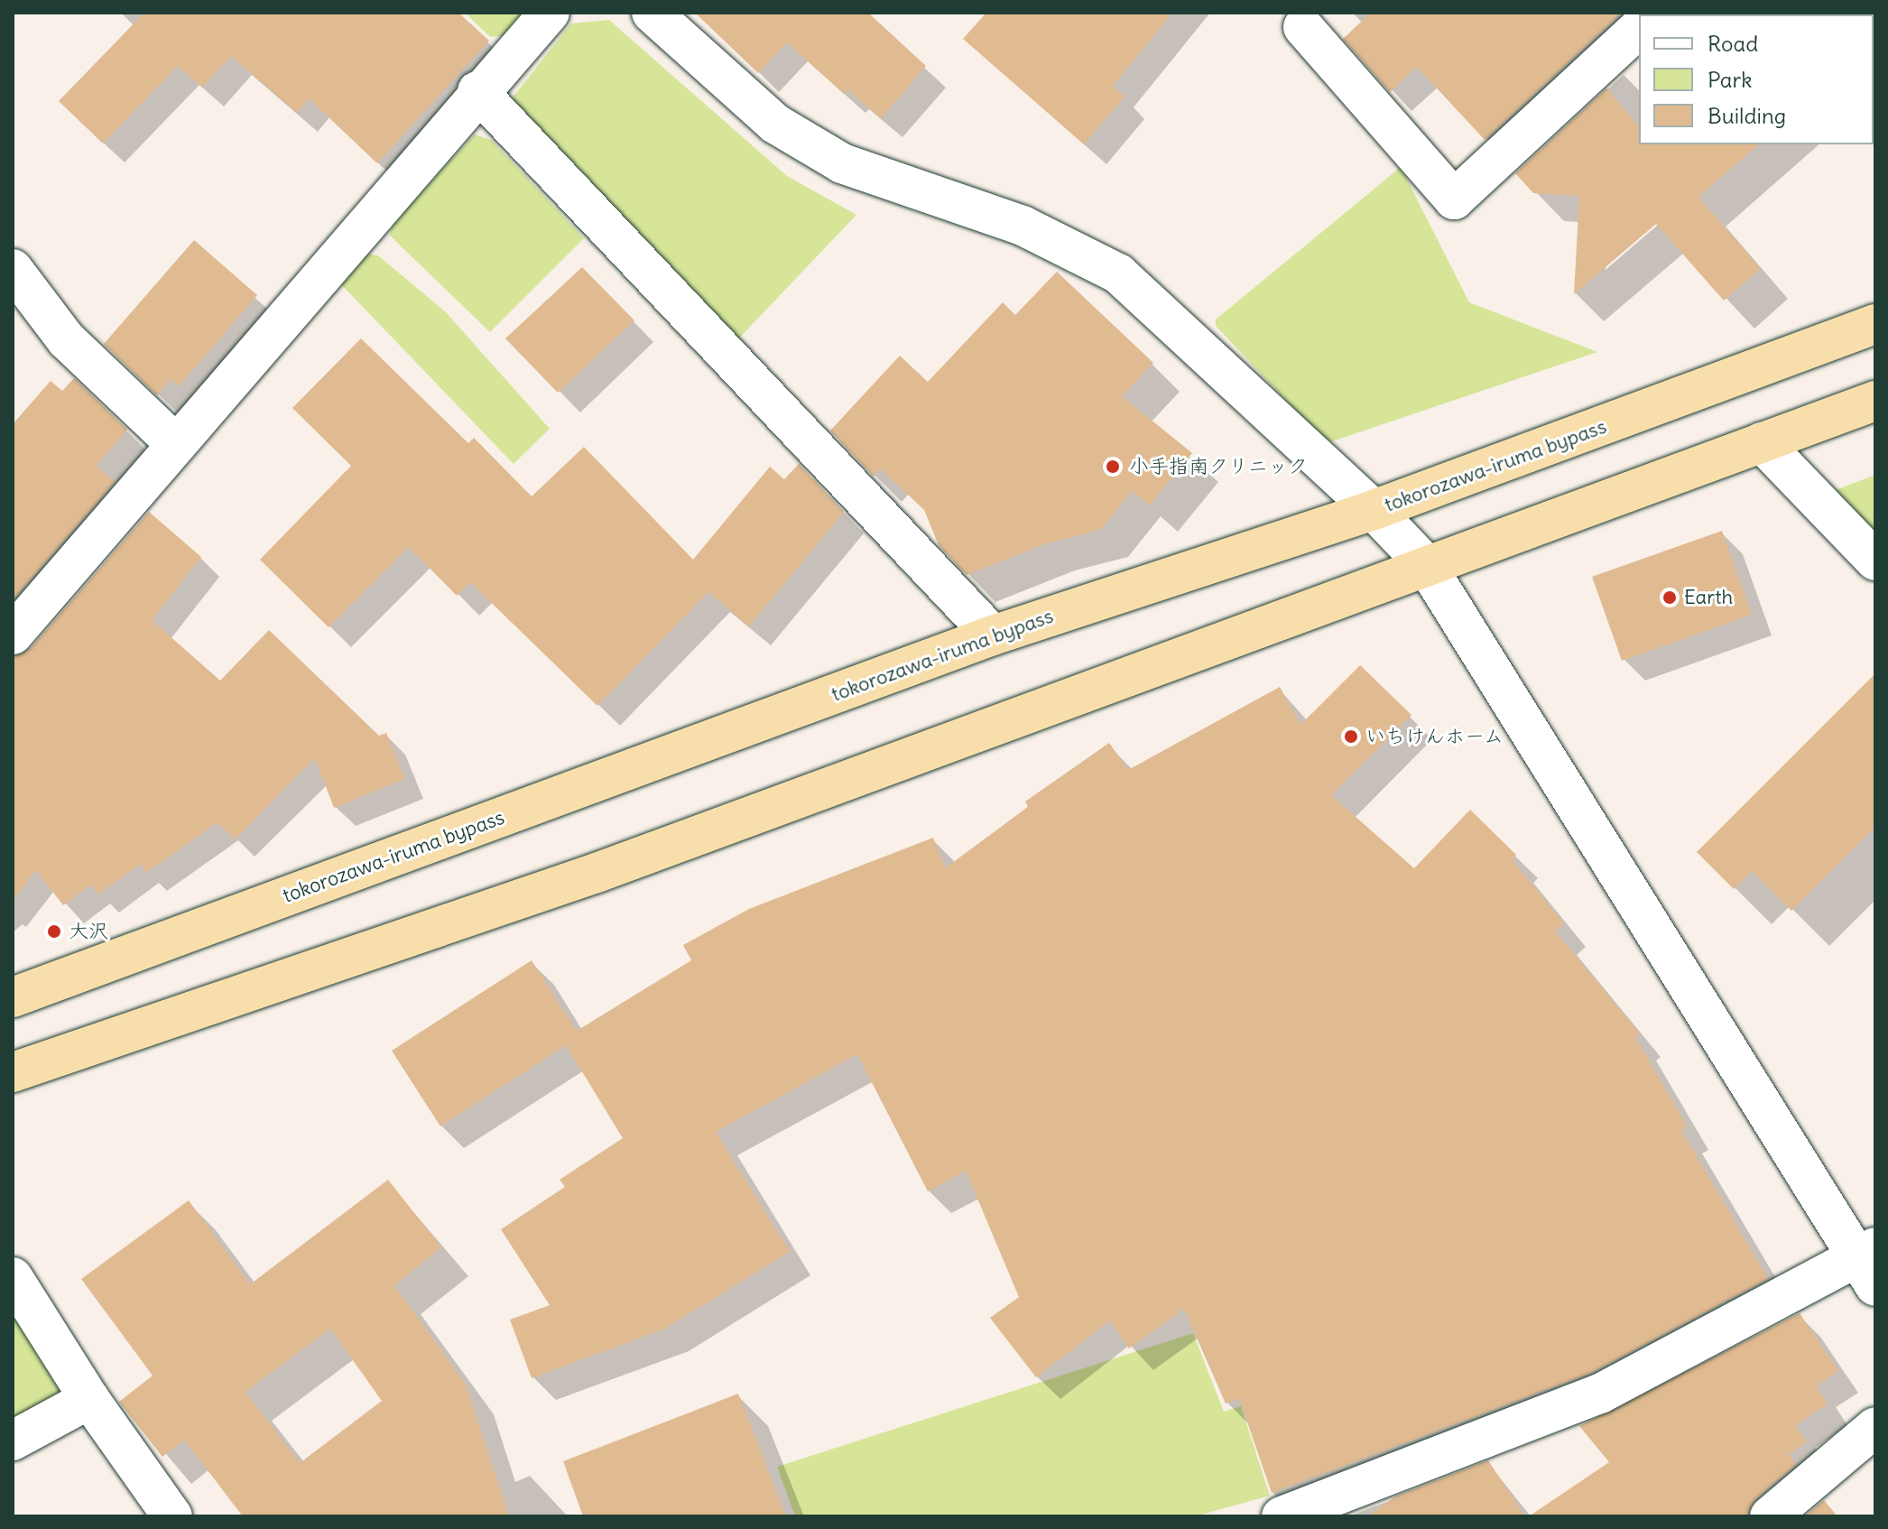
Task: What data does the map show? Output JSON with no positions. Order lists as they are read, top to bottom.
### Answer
{
  "streets": {
    "highway": ["tokorozawa-iruma bypass"]
  },
  "places": [
    "小手指南クリニック",
    "Earth",
    "いちけんホーム",
    "大沢"
  ],
  "legend": ["Road", "Park", "Building"]
}
